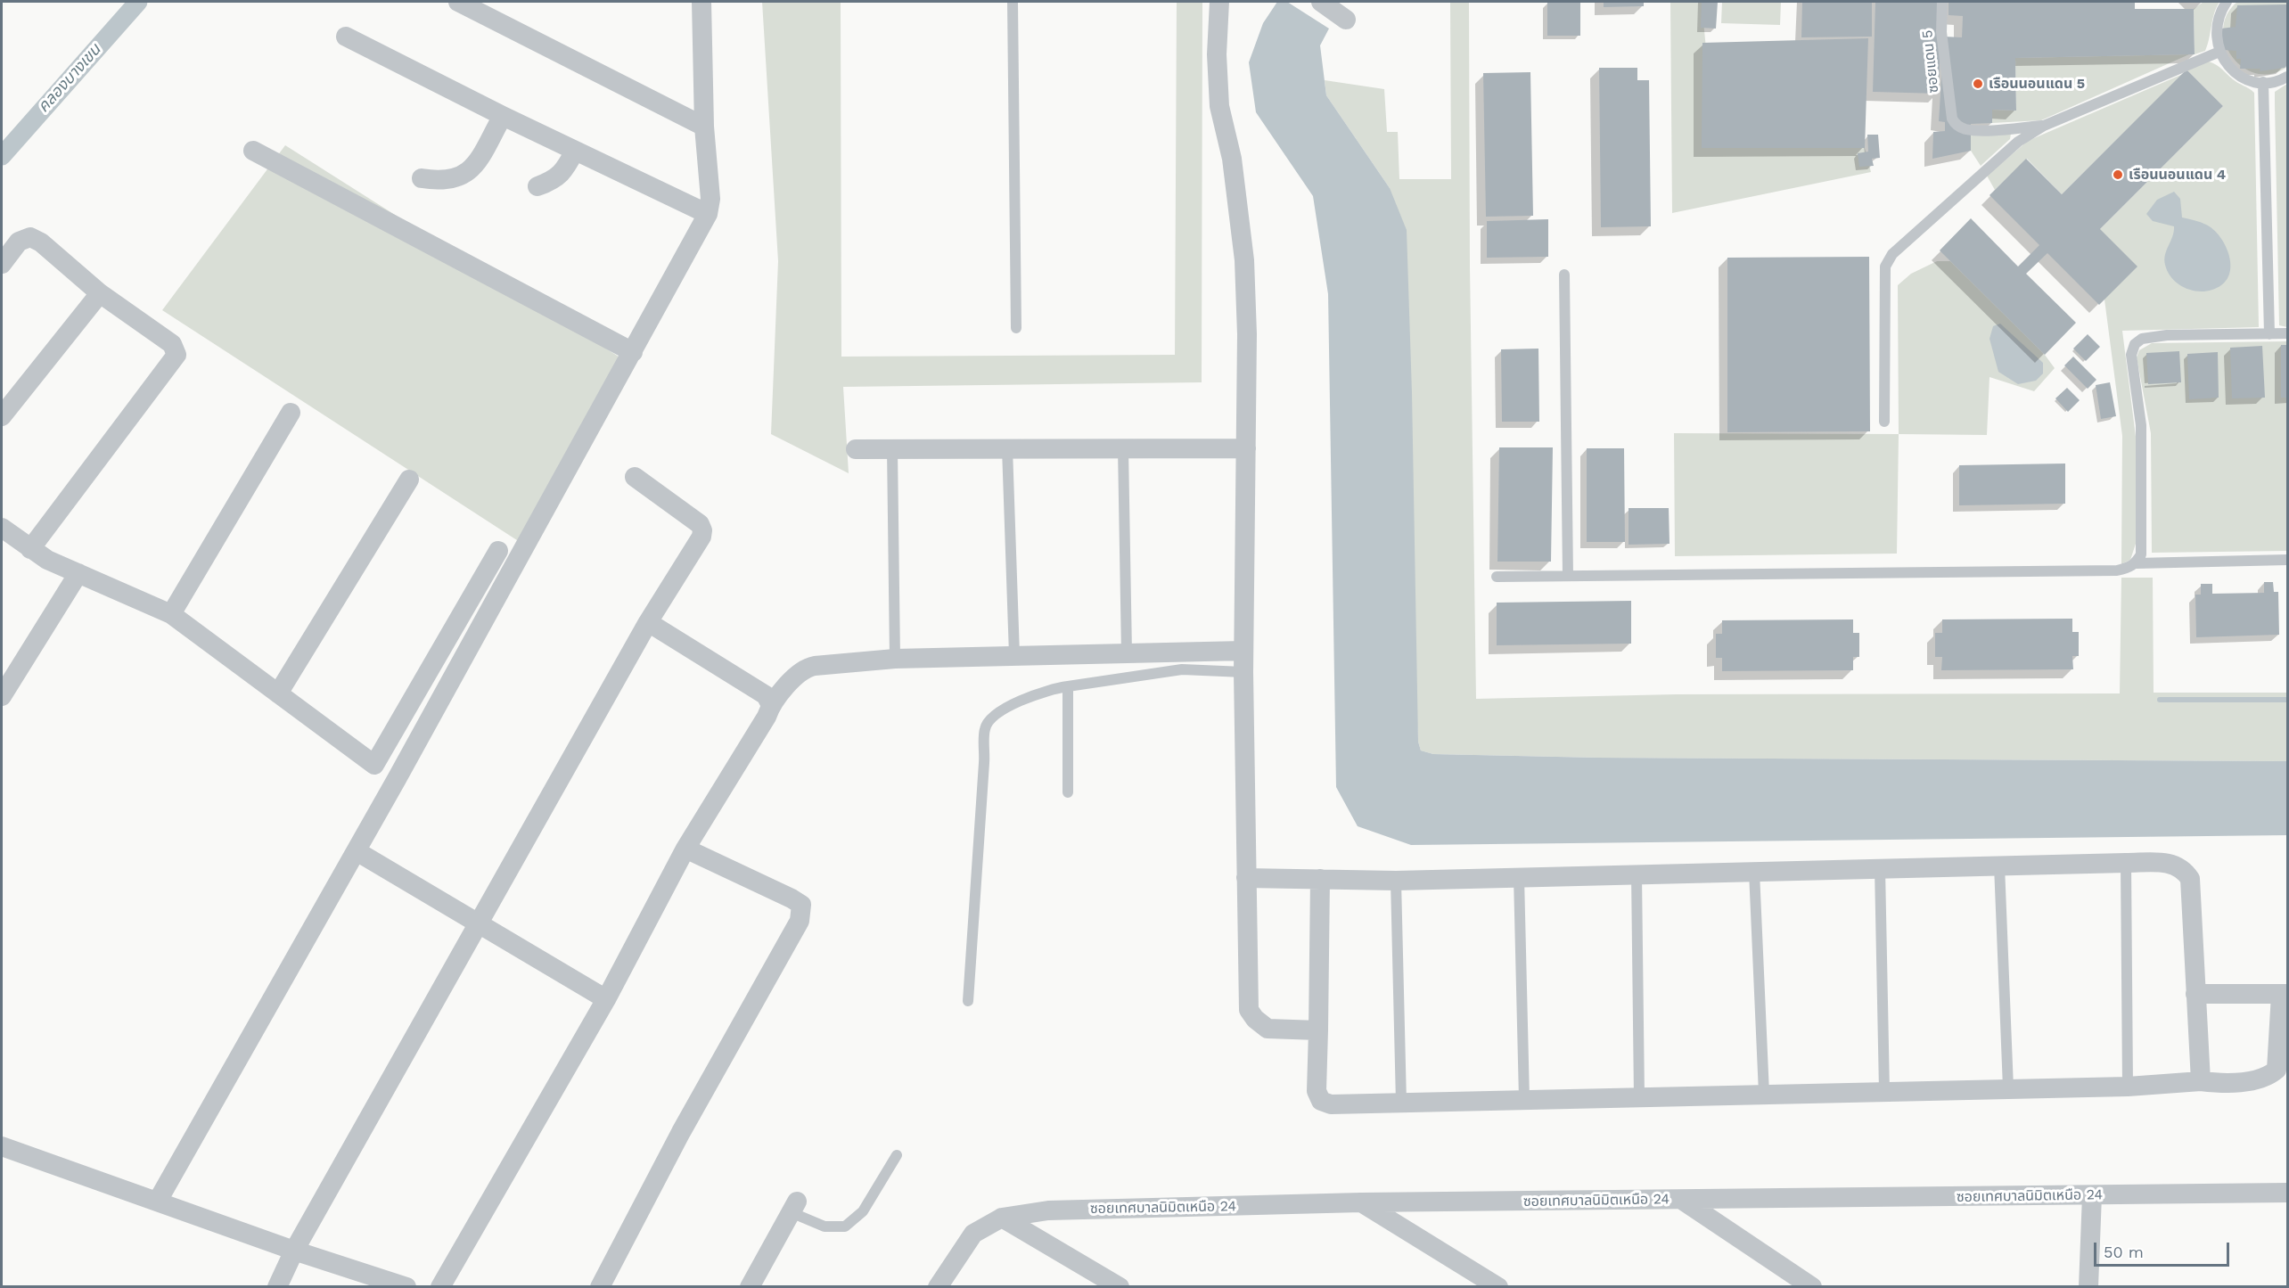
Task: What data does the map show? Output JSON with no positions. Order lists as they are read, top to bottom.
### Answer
{
  "streets": {
    "street": ["ซอยเทศบาลนิมิตเหนือ 24"],
    "lane": ["ซอยแดน 5"]
  },
  "water": ["คลองบางเขน"],
  "places": ["เรือนนอนแดน 5", "เรือนนอนแดน 4"],
  "scale_bar": "50 m"
}
